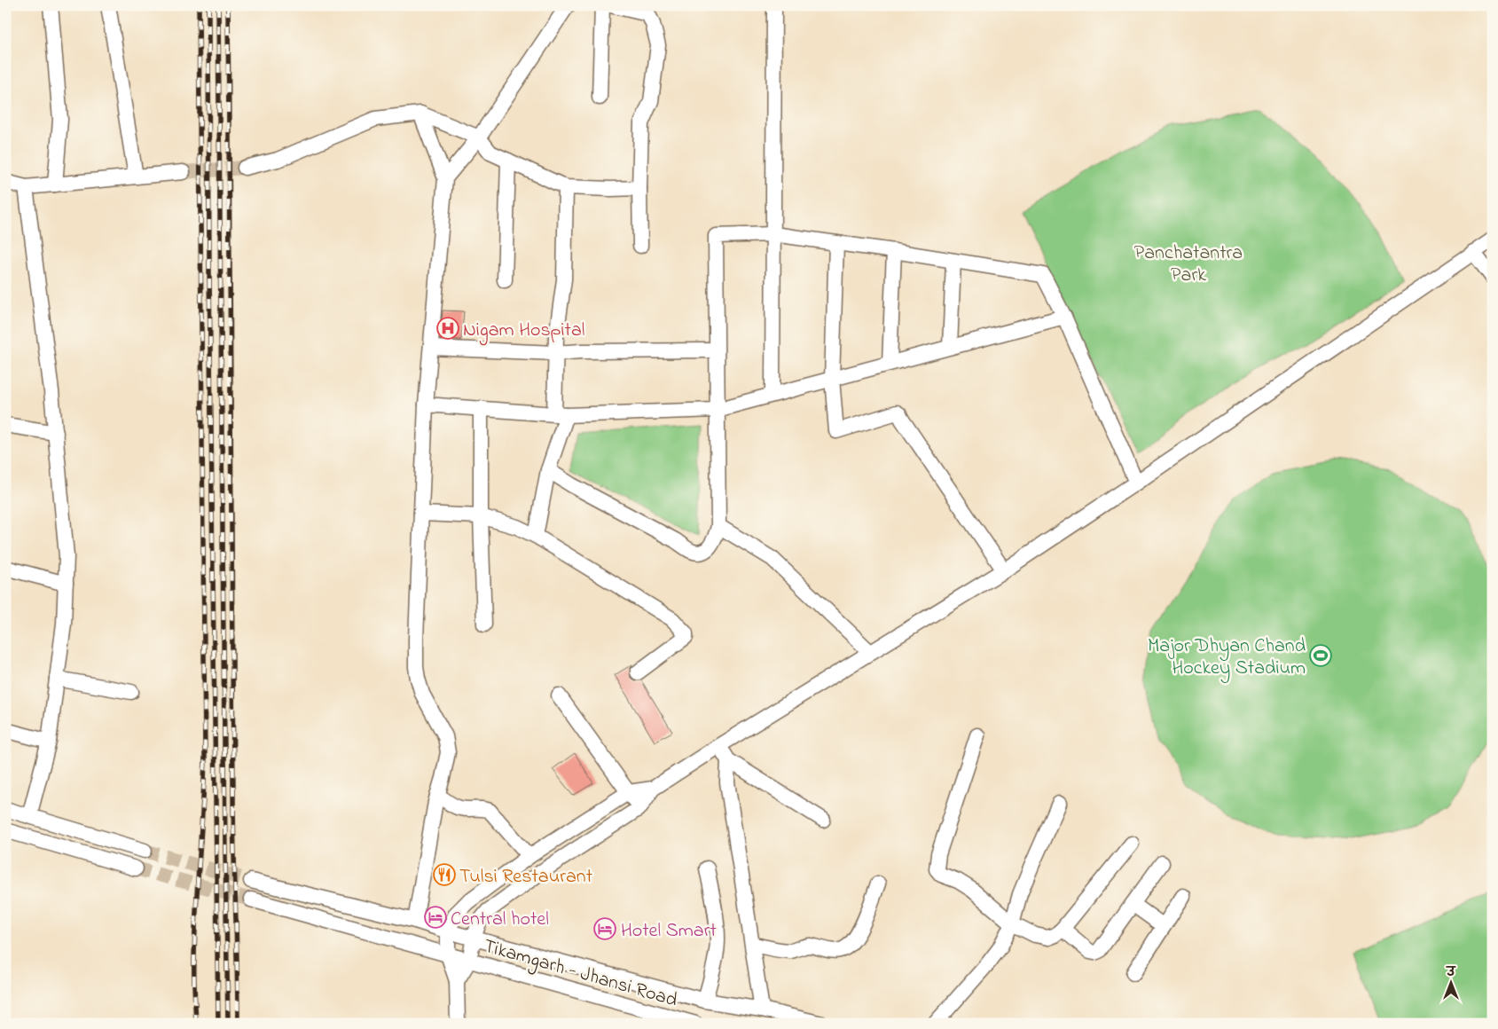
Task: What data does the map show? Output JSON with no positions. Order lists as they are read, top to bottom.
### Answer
{
  "streets": {
    "street": ["Tikamgarh - Jhansi Road"]
  },
  "parks": ["Panchatantra Park"],
  "places": {
    "hospital": ["Nigam Hospital"],
    "sports": ["Major Dhyan Chand Hockey Stadium"],
    "restaurant": ["Tulsi Restaurant"],
    "hotel": ["Central hotel", "Hotel Smart"]
  },
  "north": "top"
}
